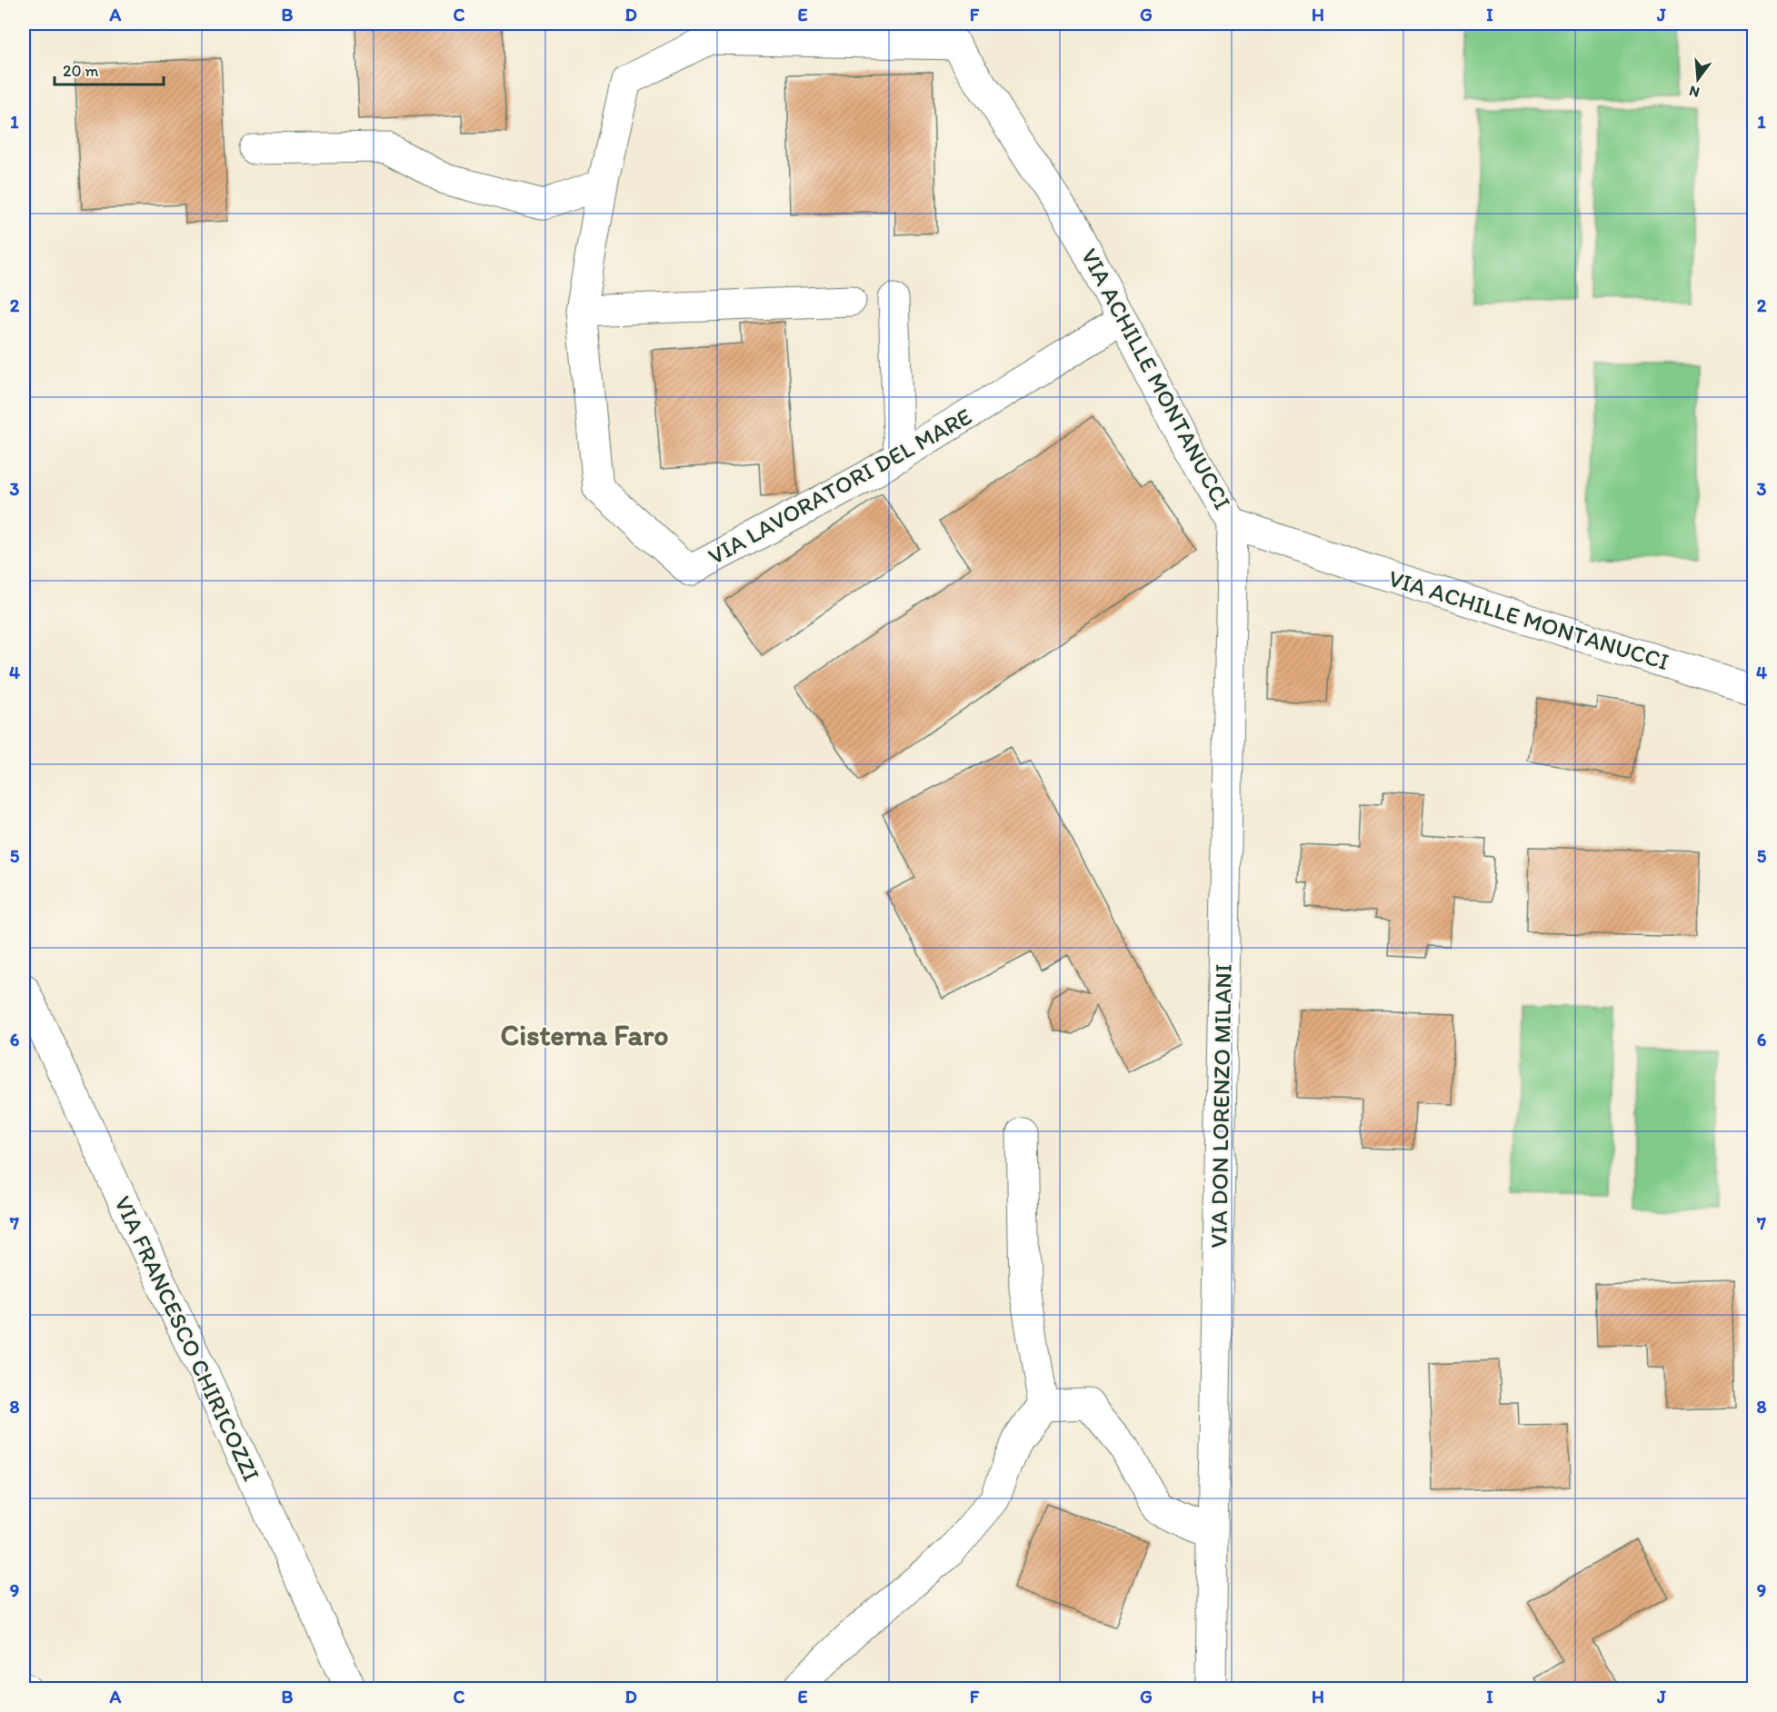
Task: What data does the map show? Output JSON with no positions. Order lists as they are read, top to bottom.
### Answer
{
  "streets": {
    "street": [
      "VIA ACHILLE MONTANUCCI",
      "VIA LAVORATORI DEL MARE",
      "VIA DON LORENZO MILANI",
      "VIA FRANCESCO CHIRICOZZI"
    ]
  },
  "crossings": [
    ["VIA ACHILLE MONTANUCCI", "VIA LAVORATORI DEL MARE"],
    ["VIA ACHILLE MONTANUCCI", "VIA DON LORENZO MILANI"]
  ],
  "districts": ["Cisterna Faro"],
  "scale_bar": "20 m",
  "north": "bottom",
  "grid": {
    "columns": [
      "A",
      "B",
      "C",
      "D",
      "E",
      "F",
      "G",
      "H",
      "I",
      "J"
    ],
    "rows": [
      "1",
      "2",
      "3",
      "4",
      "5",
      "6",
      "7",
      "8",
      "9"
    ]
  }
}
